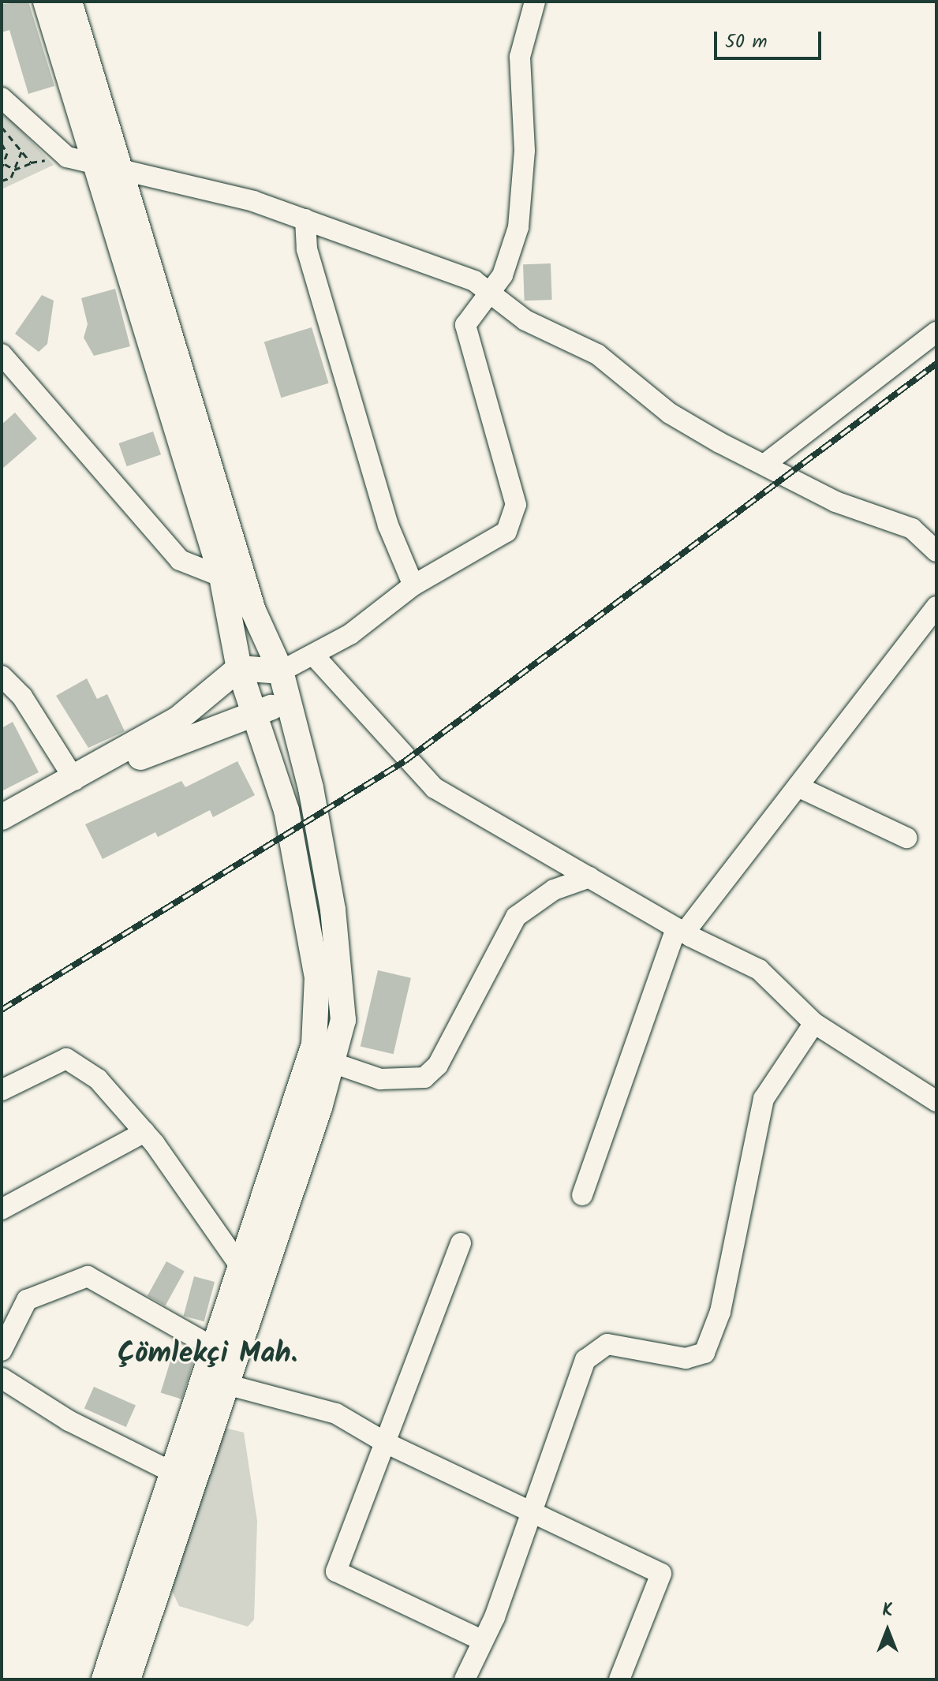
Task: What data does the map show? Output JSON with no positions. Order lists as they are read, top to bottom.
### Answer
{
  "districts": ["Çömlekçi Mah."],
  "scale_bar": "50 m",
  "north": "top"
}
